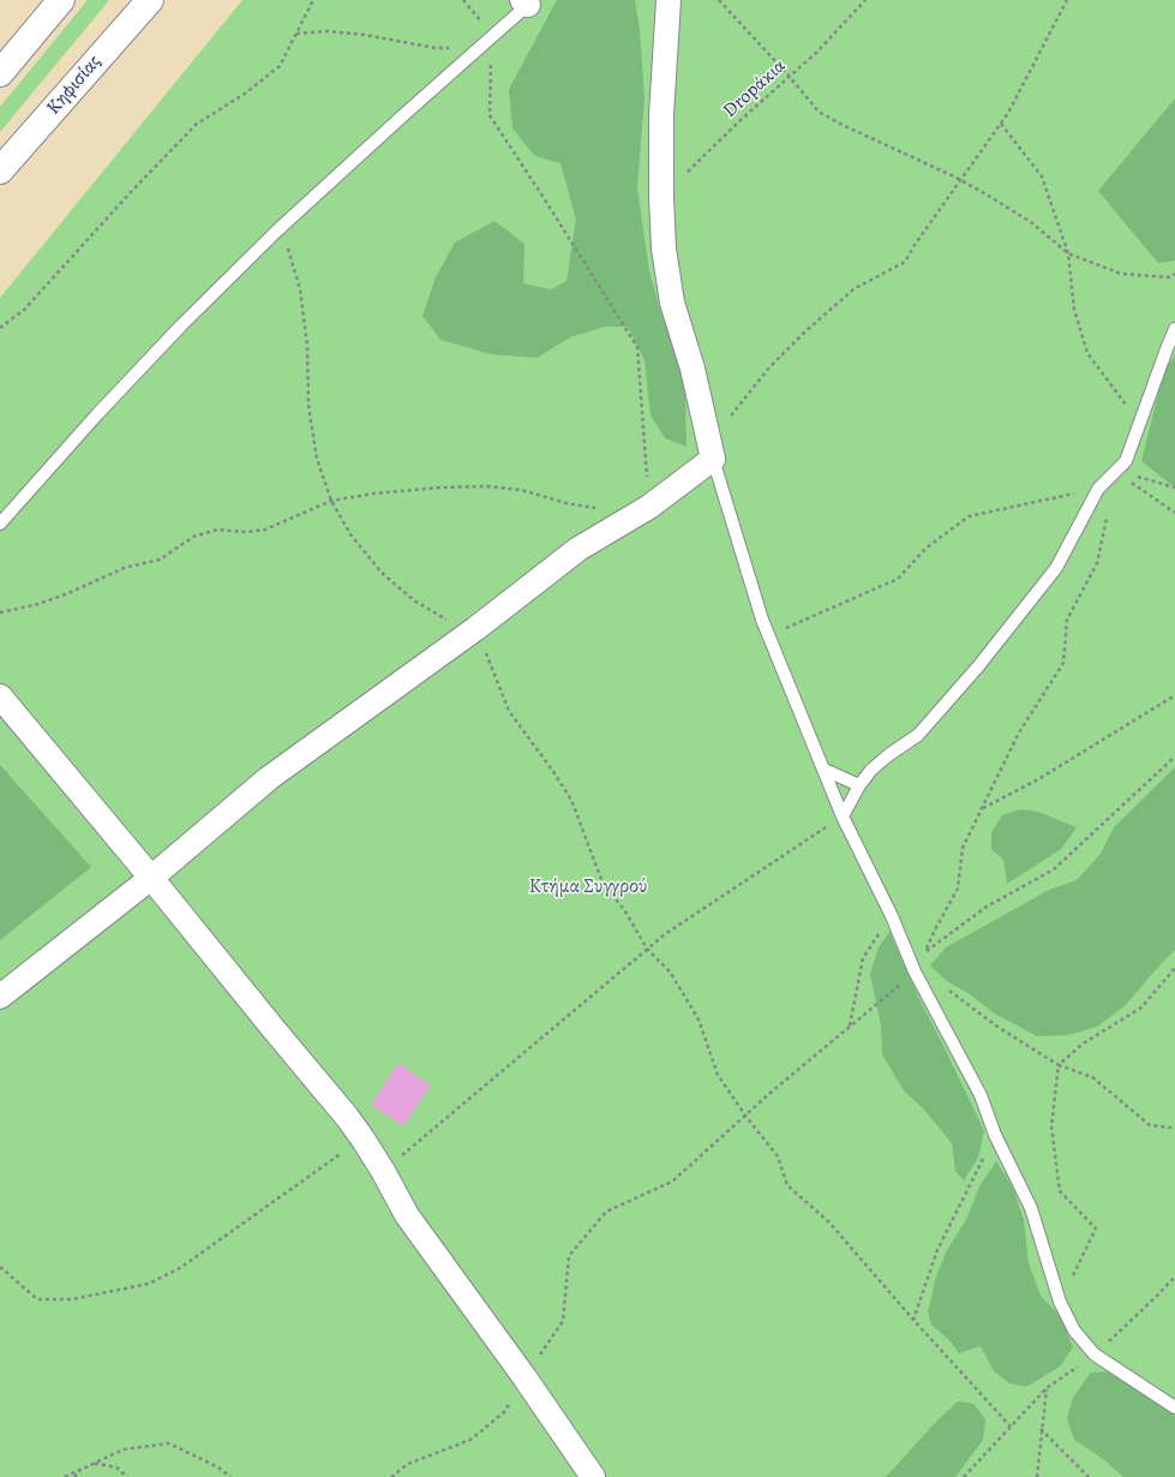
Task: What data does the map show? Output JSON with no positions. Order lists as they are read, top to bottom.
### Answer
{
  "streets": {
    "main road": ["Κηφισίας"],
    "path": ["Dropάκια"]
  },
  "parks": ["Κτήμα Συγγρού"]
}
